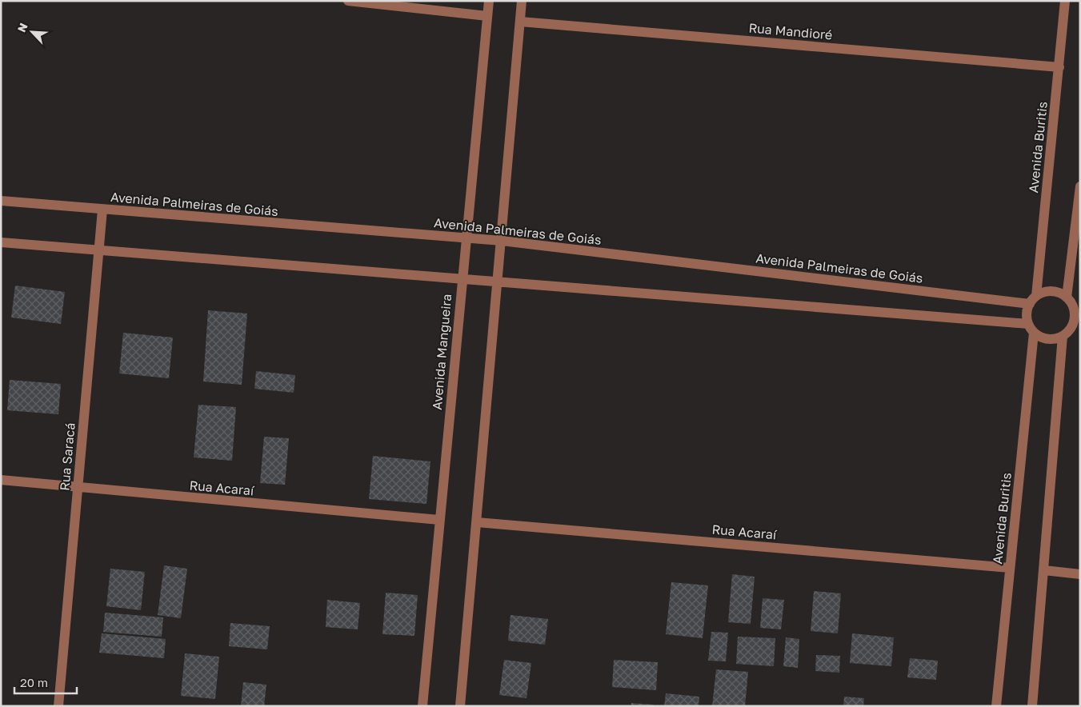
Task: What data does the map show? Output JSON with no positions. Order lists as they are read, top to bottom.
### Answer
{
  "streets": {
    "street": [
      "Rua Mandioré",
      "Avenida Buritis",
      "Avenida Palmeiras de Goiás",
      "Avenida Mangueira",
      "Rua Saracá",
      "Rua Acaraí"
    ]
  },
  "crossings": [
    ["Rua Mandioré", "Avenida Buritis"],
    ["Avenida Buritis", "Avenida Palmeiras de Goiás"],
    ["Avenida Buritis", "Rua Acaraí"],
    ["Avenida Palmeiras de Goiás", "Avenida Mangueira"],
    ["Avenida Palmeiras de Goiás", "Rua Saracá"],
    ["Avenida Mangueira", "Rua Acaraí"],
    ["Rua Saracá", "Rua Acaraí"]
  ],
  "scale_bar": "20 m",
  "north": "top left"
}
